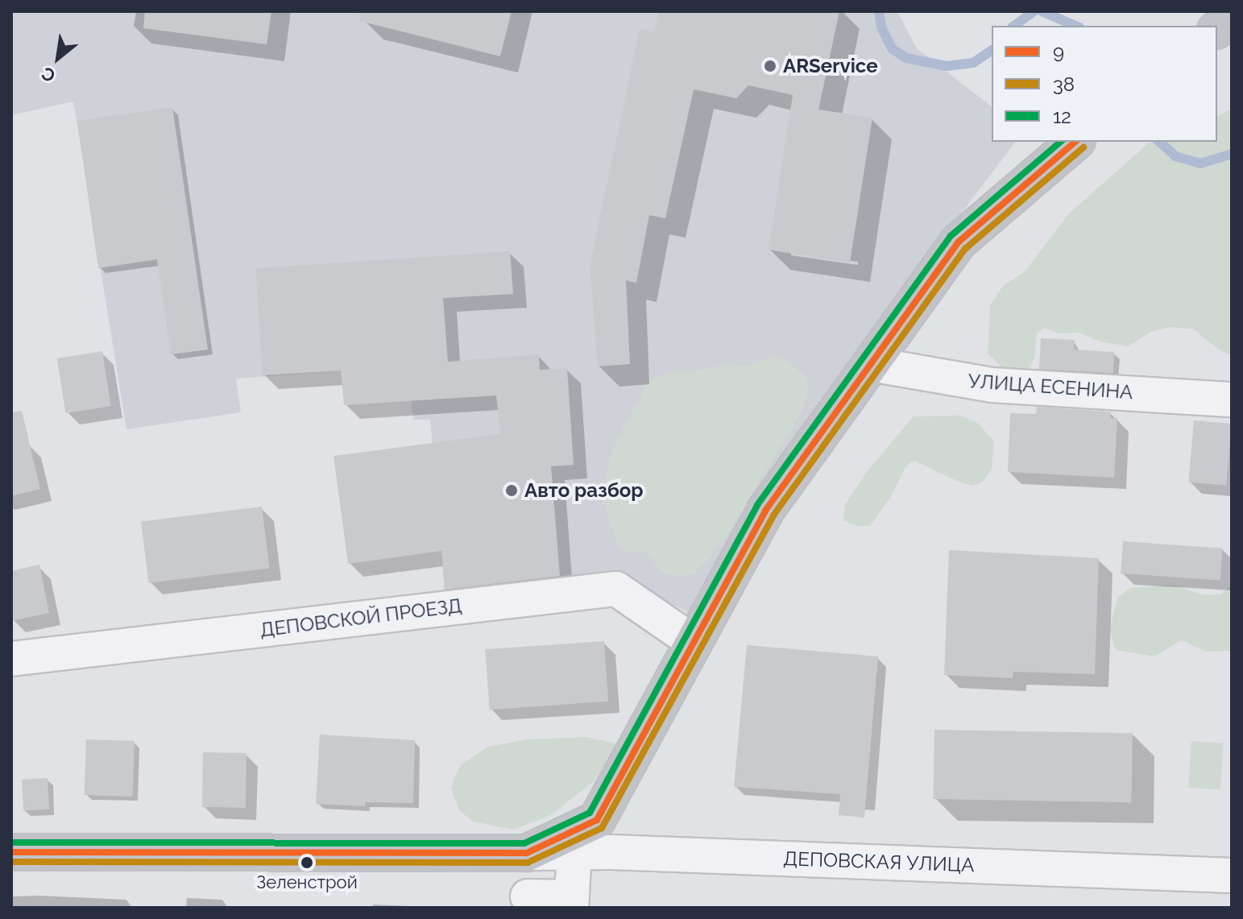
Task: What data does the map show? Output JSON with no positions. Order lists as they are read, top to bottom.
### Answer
{
  "streets": {
    "main road": ["ДЕПОВСКАЯ УЛИЦА"],
    "street": ["УЛИЦА ЕСЕНИНА", "ДЕПОВСКОЙ ПРОЕЗД"]
  },
  "crossings": [
    ["УЛИЦА ЕСЕНИНА", "ДЕПОВСКАЯ УЛИЦА"],
    ["ДЕПОВСКОЙ ПРОЕЗД", "ДЕПОВСКАЯ УЛИЦА"]
  ],
  "places": ["ARService", "Авто разбор", "Зеленстрой"],
  "lines": ["transit line 9", "transit line 12", "transit line 38"],
  "legend": ["9", "38", "12"],
  "north": "bottom left"
}
